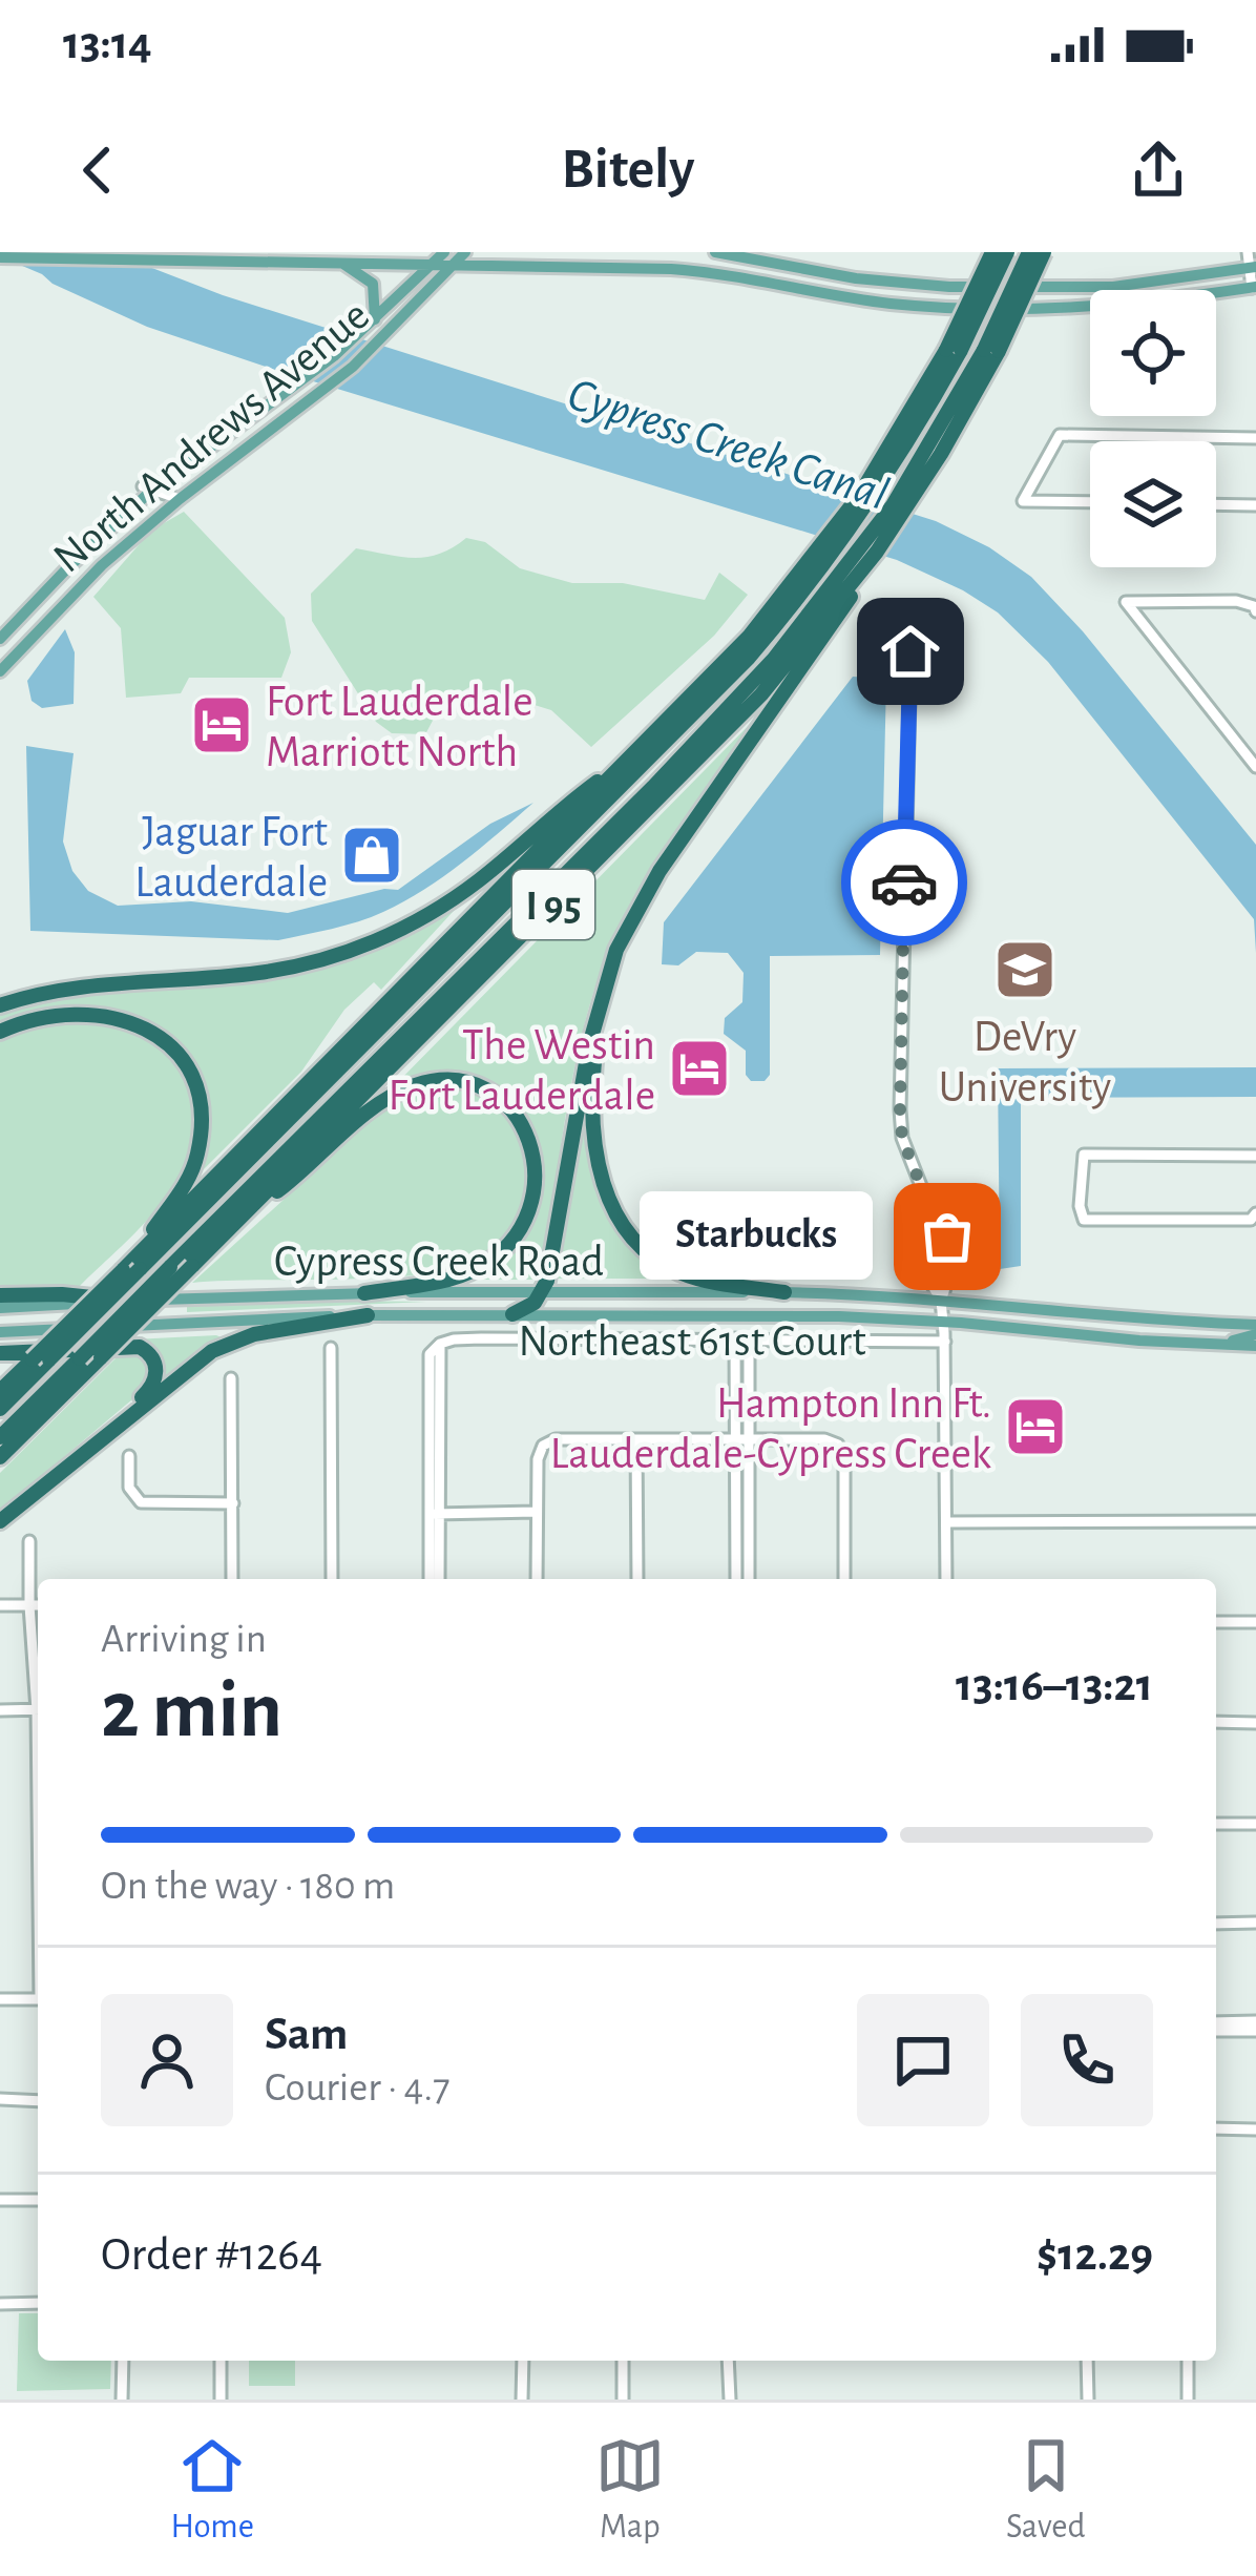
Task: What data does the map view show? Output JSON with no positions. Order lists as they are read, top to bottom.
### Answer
{
  "streets": {
    "highway": ["I 95"],
    "main road": ["North Andrews Avenue", "Cypress Creek Road"],
    "street": ["Northeast 61st Court"]
  },
  "water": ["Cypress Creek Canal"],
  "places": {
    "hotel": ["Fort Lauderdale Marriott North", "The Westin Fort Lauderdale", "Hampton Inn Ft. Lauderdale-Cypress Creek"],
    "shop": ["Jaguar Fort Lauderdale"],
    "school or university": ["DeVry University"],
    "other": ["Starbucks"]
  },
  "page": {
    "status": "13:14",
    "header": "Bitely",
    "bubble": "Starbucks",
    "heading": ["2 min", "Arriving in", "13:16–13:21"],
    "panel": [
      "Sam",
      "Courier · 4.7",
      "Order #1264",
      "$12.29"
    ],
    "bar": "On the way · 180 m",
    "tabs": ["Home", "Map", "Saved"]
  }
}
